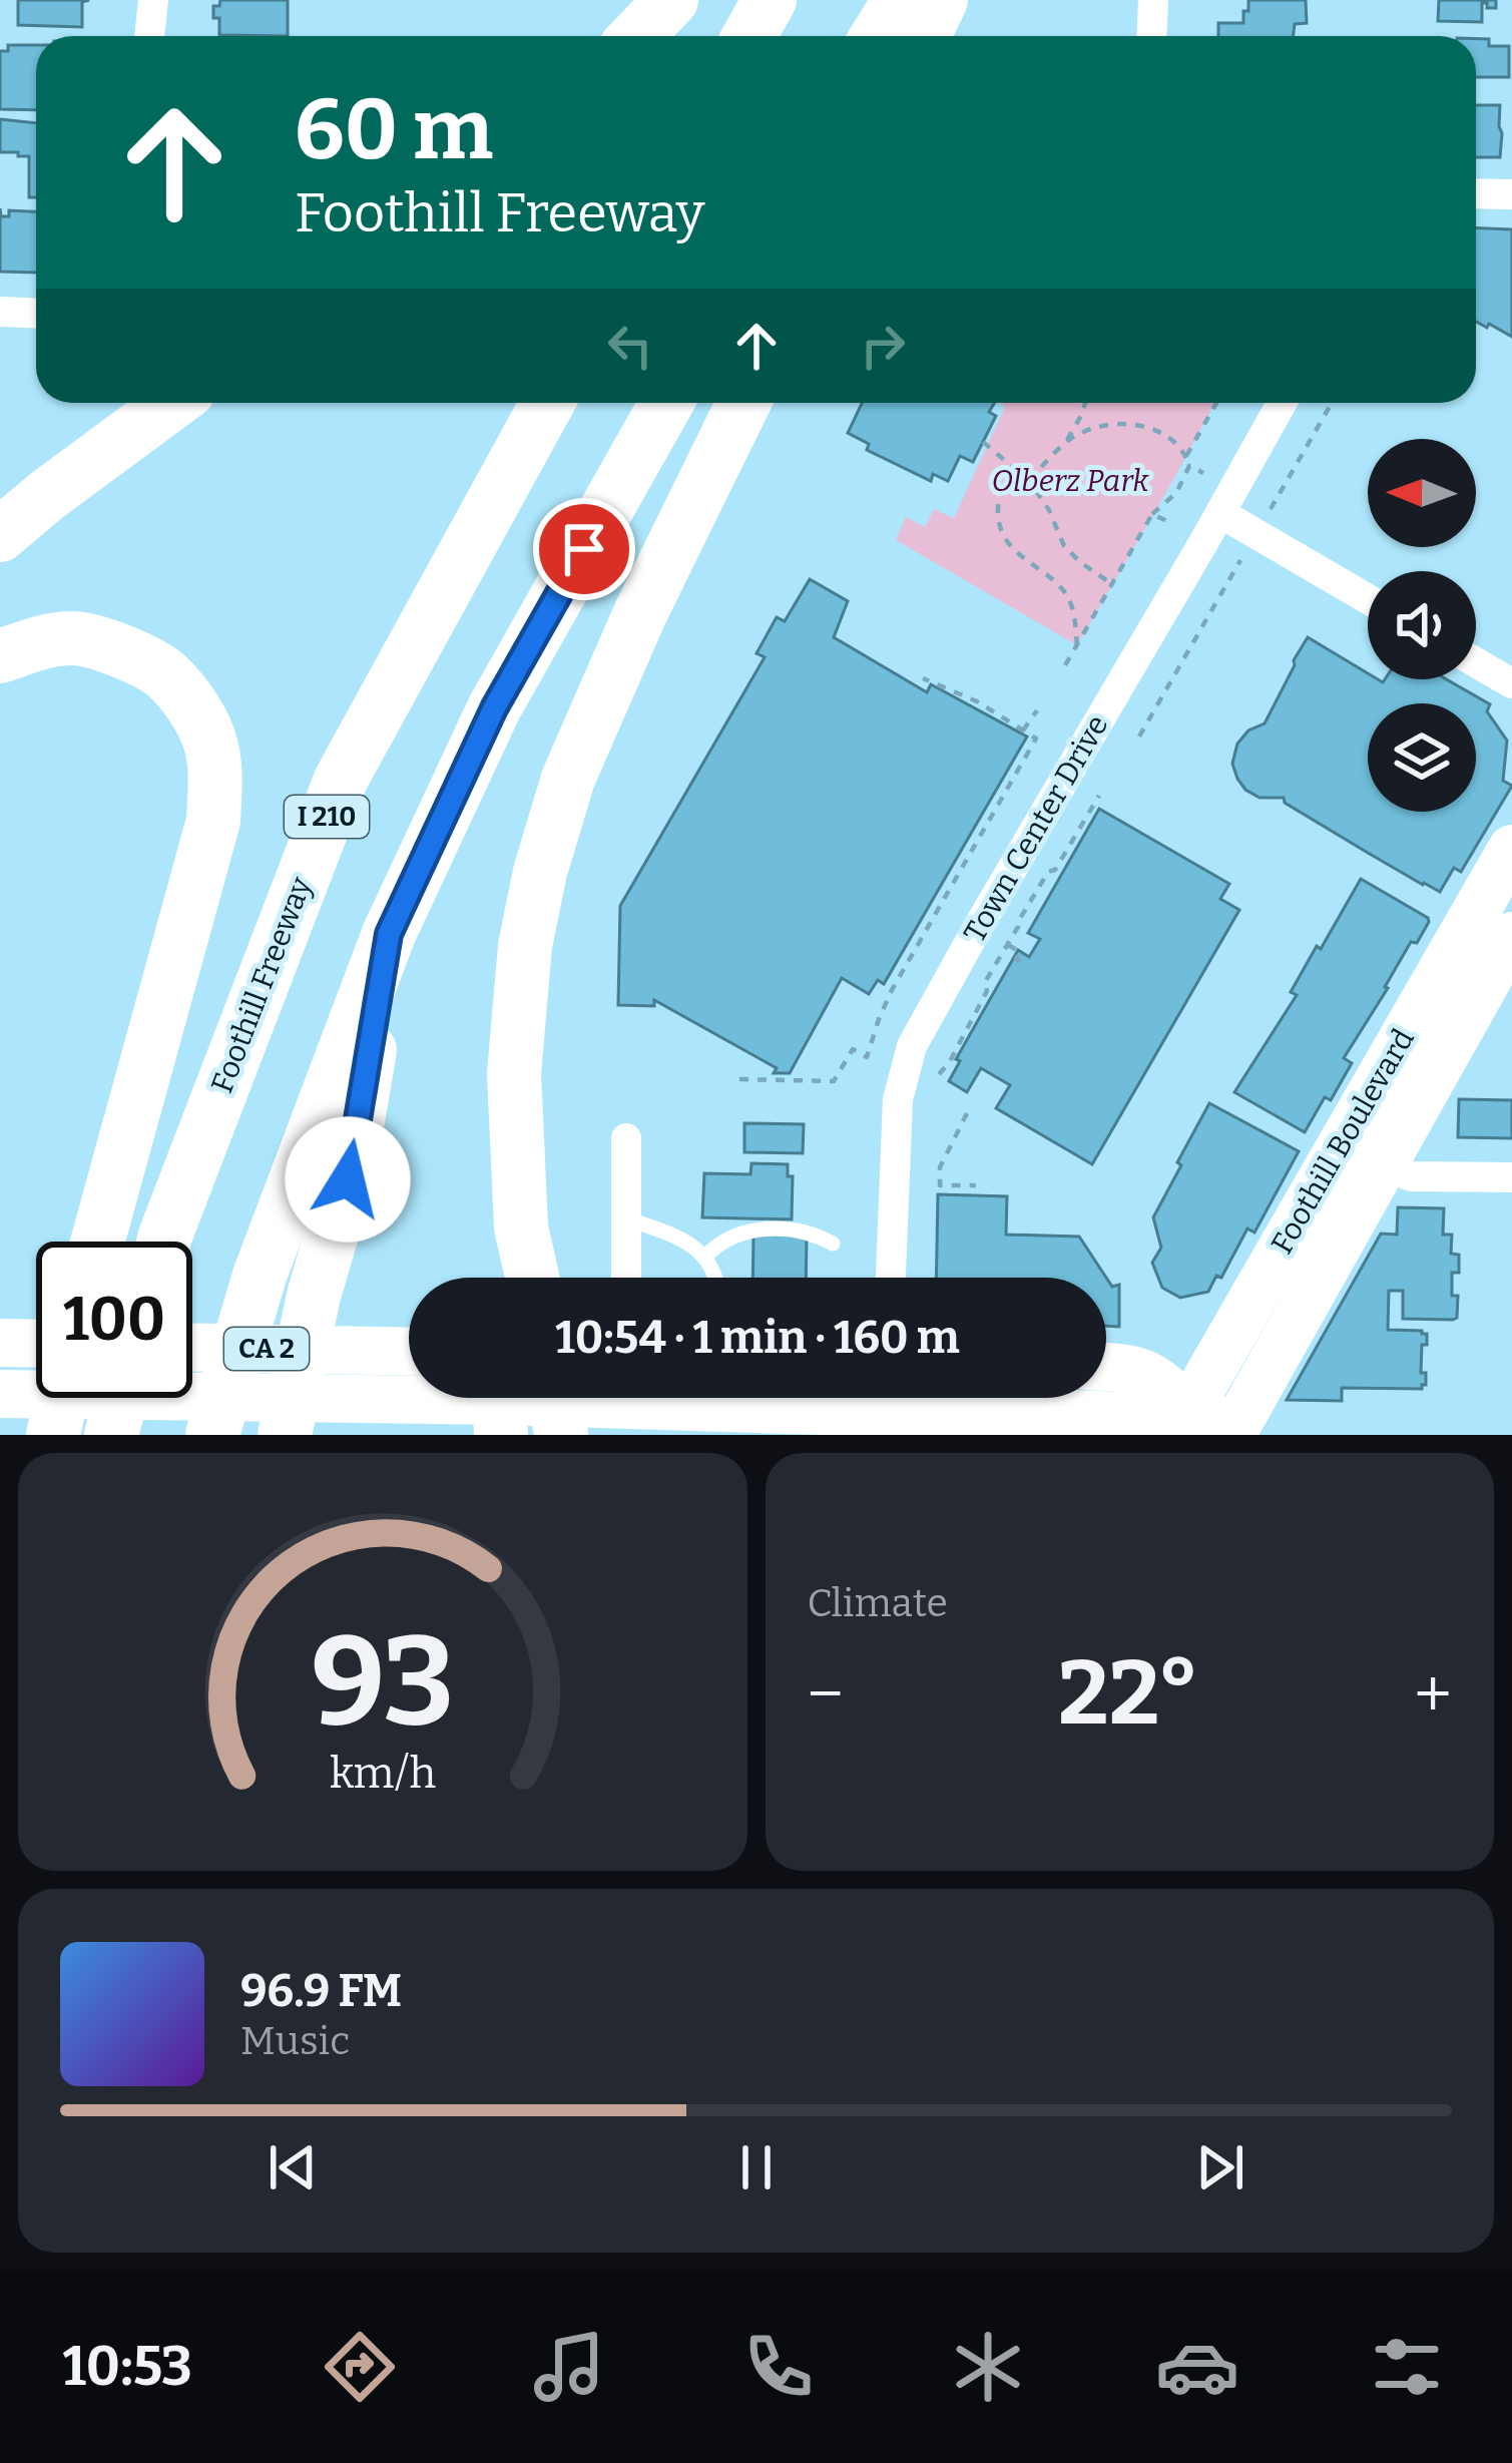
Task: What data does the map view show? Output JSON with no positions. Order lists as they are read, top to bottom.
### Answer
{
  "streets": {
    "highway": ["I 210", "Foothill Freeway"],
    "main road": ["Foothill Boulevard", "CA 2"],
    "street": ["Town Center Drive"]
  },
  "parks": ["Olberz Park"],
  "north": "left",
  "page": {
    "turn": ["60 m", "Foothill Freeway"],
    "limit": "100",
    "trip": "10:54 · 1 min · 160 m",
    "tile": "Climate",
    "heat": ["−", "22°", "+"],
    "song": ["96.9 FM", "Music"],
    "tabs": "10:53",
    "gauge": ["93", "km/h"]
  }
}
